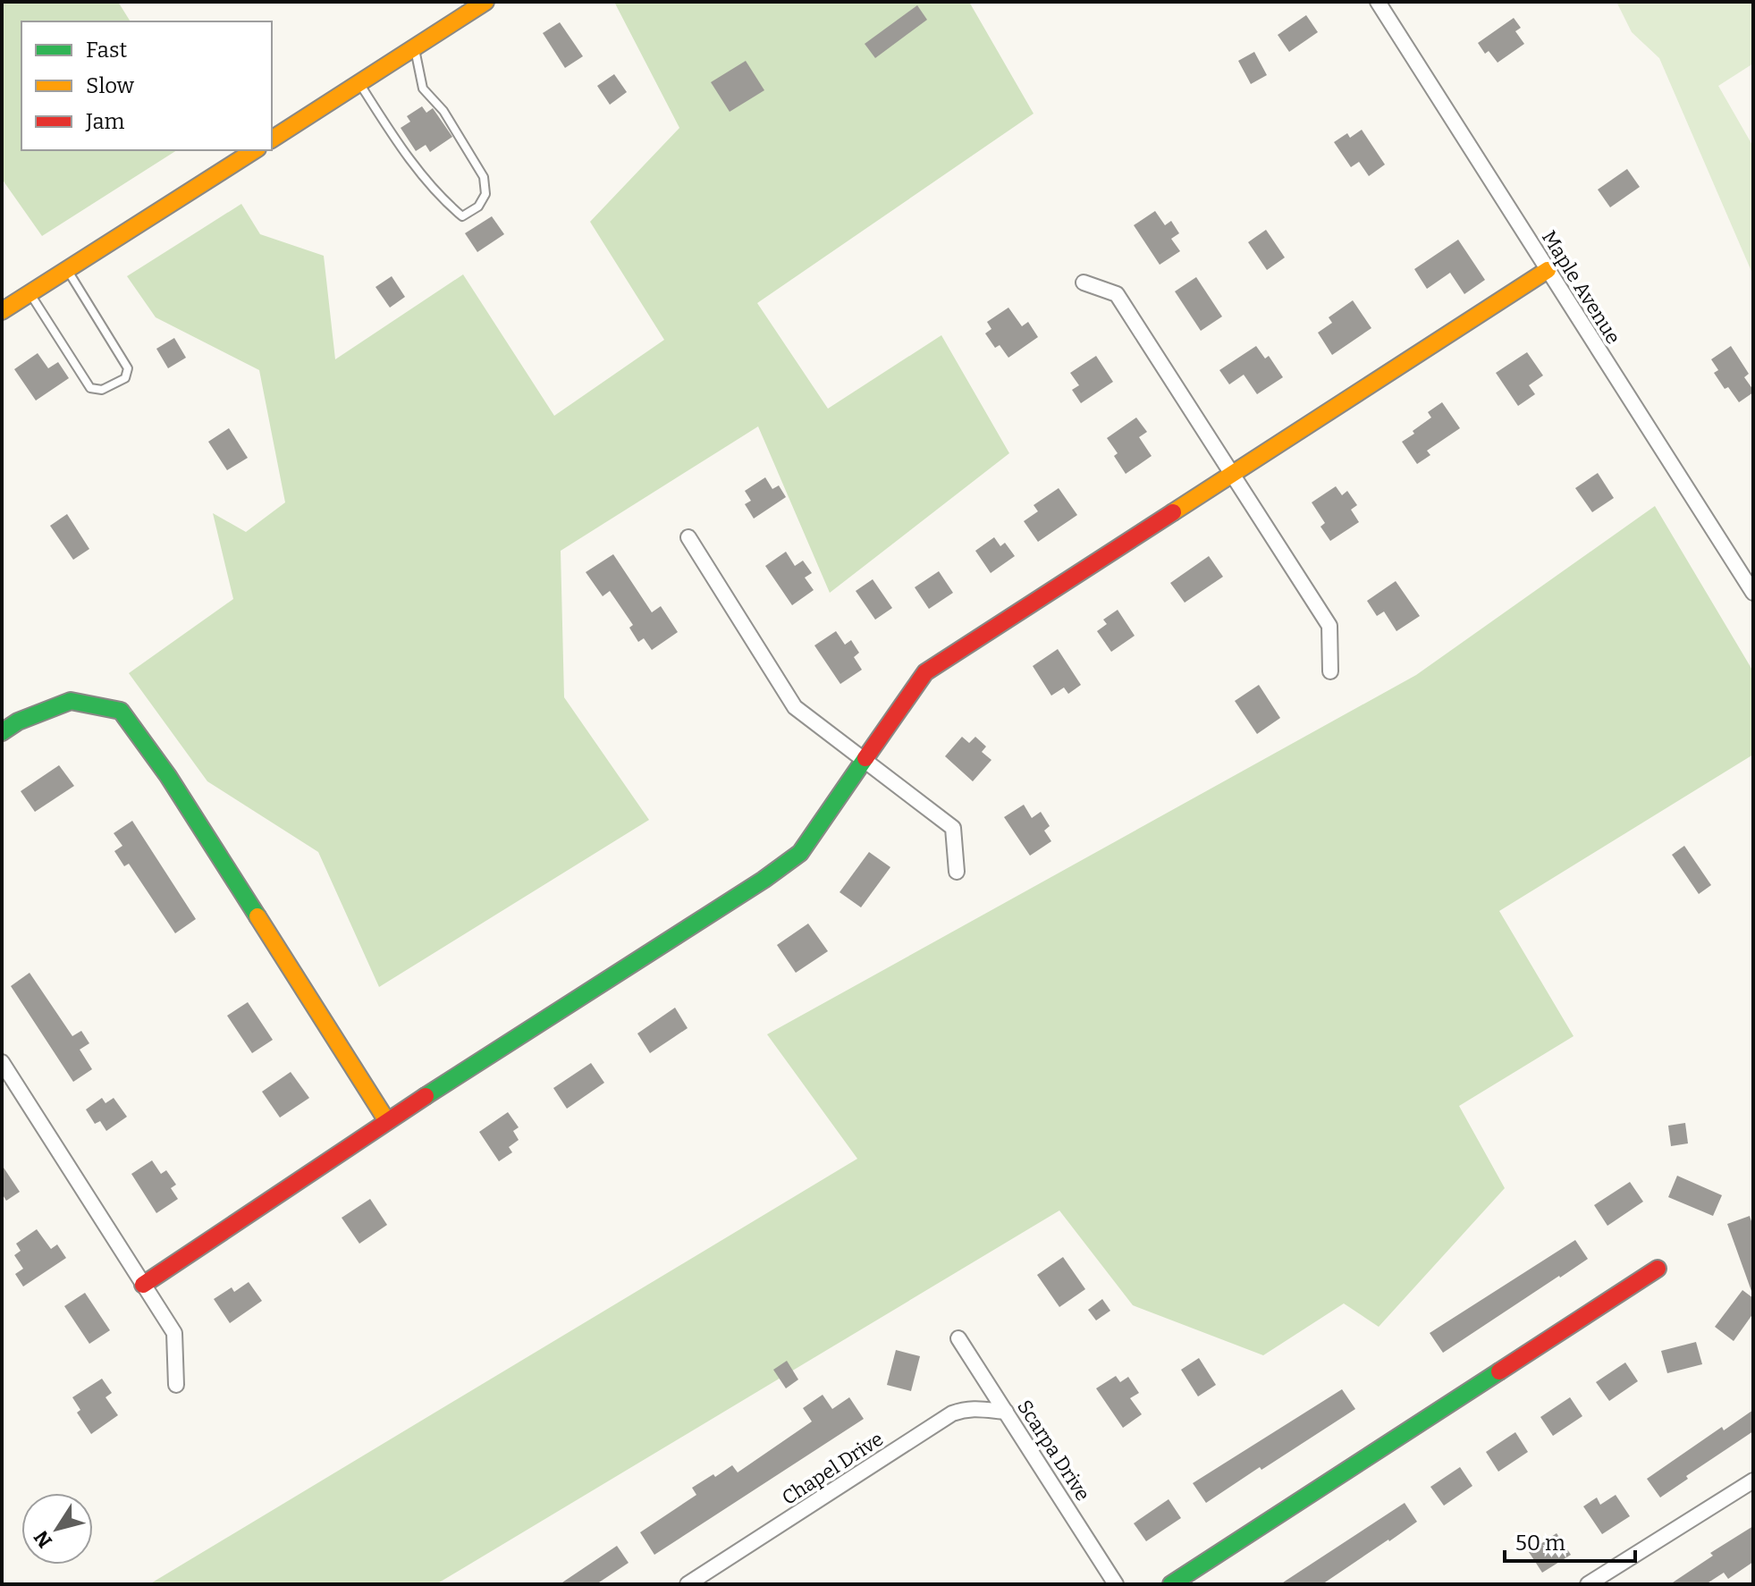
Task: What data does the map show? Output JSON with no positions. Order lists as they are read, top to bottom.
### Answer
{
  "streets": {
    "street": ["Maple Avenue", "Scarpa Drive", "Chapel Drive"]
  },
  "crossings": [
    ["Scarpa Drive", "Chapel Drive"]
  ],
  "legend": ["Fast", "Slow", "Jam"],
  "scale_bar": "50 m",
  "north": "bottom left"
}
